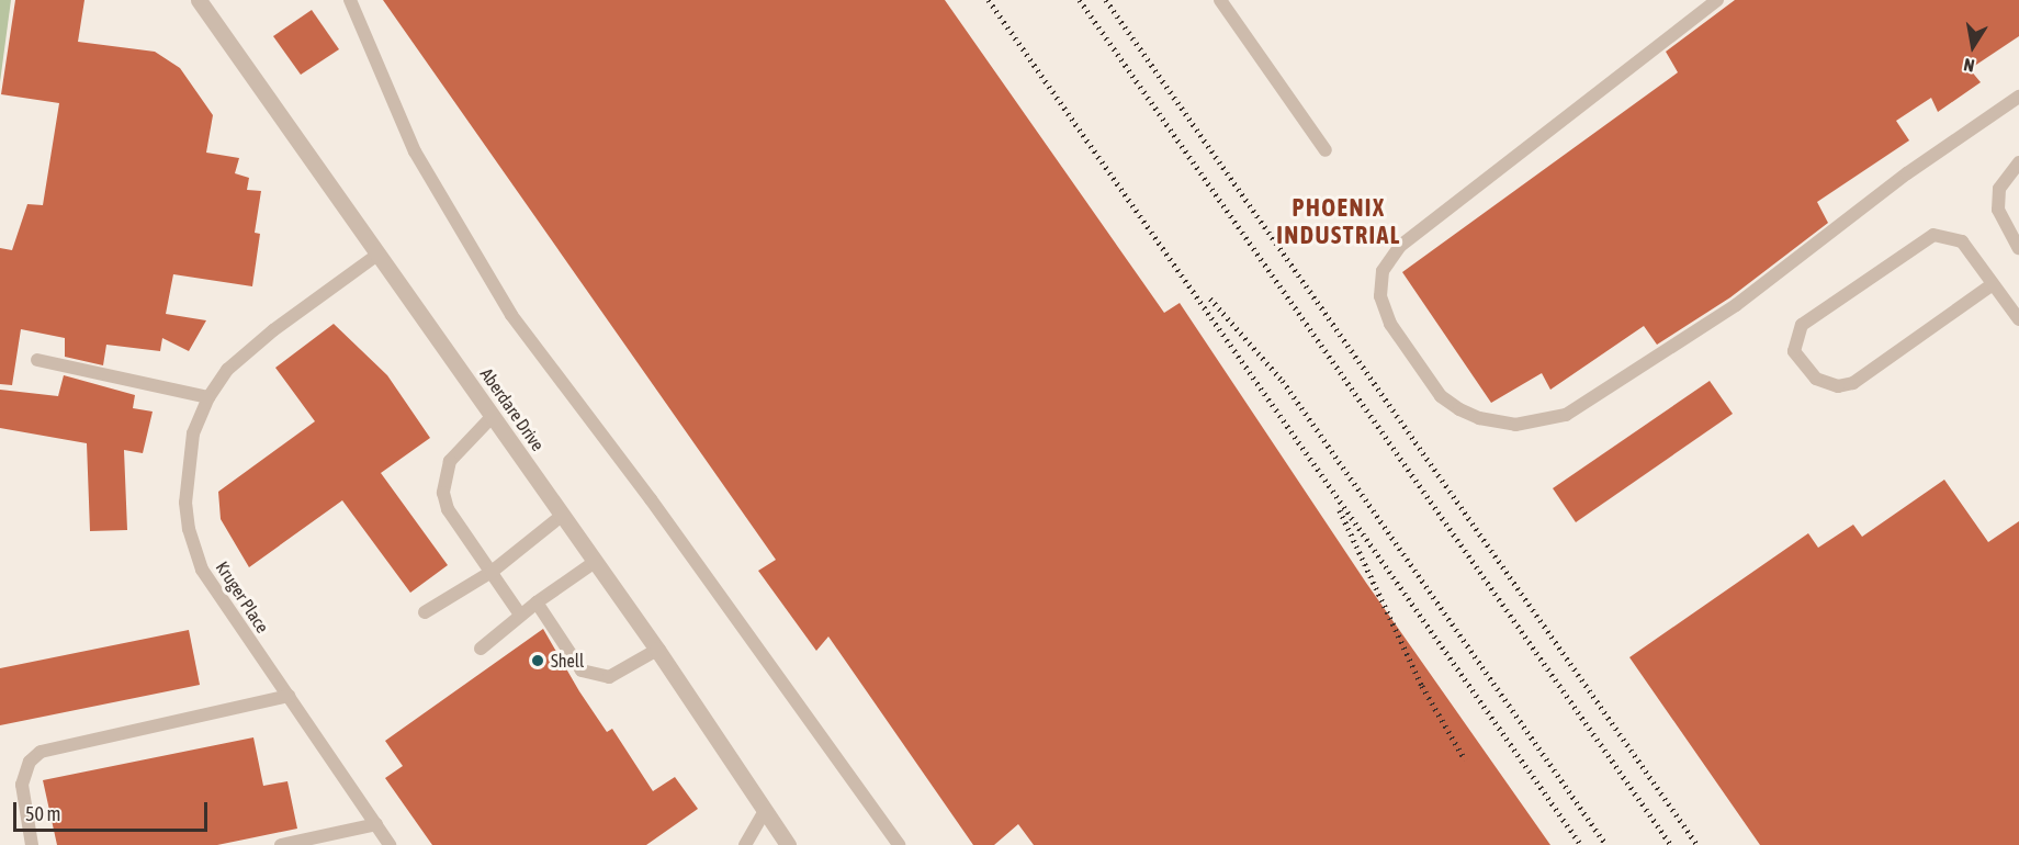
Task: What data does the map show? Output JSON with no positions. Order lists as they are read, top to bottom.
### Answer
{
  "streets": {
    "street": ["Aberdare Drive"],
    "lane": ["Kruger Place"]
  },
  "crossings": [
    ["Aberdare Drive", "Kruger Place"]
  ],
  "districts": ["PHOENIX INDUSTRIAL"],
  "places": ["Shell"],
  "scale_bar": "50 m",
  "north": "bottom"
}
